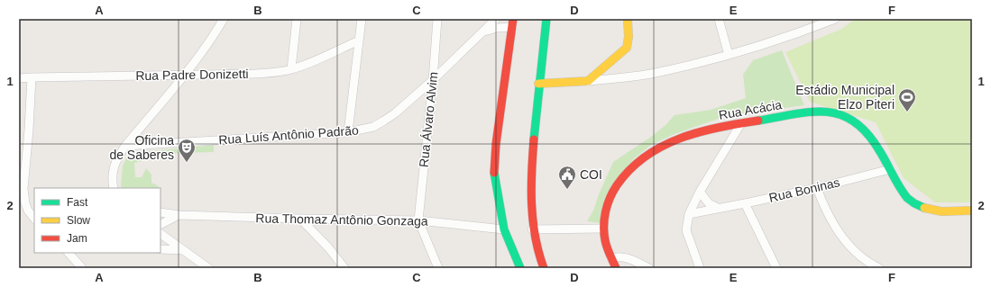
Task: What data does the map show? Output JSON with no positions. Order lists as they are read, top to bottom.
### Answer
{
  "streets": {
    "street": [
      "Rua Padre Donizetti",
      "Rua Acácia",
      "Rua Álvaro Alvim",
      "Rua Luís Antônio Padrão",
      "Rua Boninas",
      "Rua Thomaz Antônio Gonzaga"
    ]
  },
  "crossings": [
    ["Rua Acácia", "Rua Boninas"],
    ["Rua Álvaro Alvim", "Rua Luís Antônio Padrão"],
    ["Rua Álvaro Alvim", "Rua Thomaz Antônio Gonzaga"]
  ],
  "places": {
    "sports": ["Estádio Municipal Elzo Piteri"],
    "theatre": ["Oficina de Saberes"],
    "public building": ["COI"]
  },
  "legend": ["Fast", "Slow", "Jam"],
  "grid": {
    "columns": [
      "A",
      "B",
      "C",
      "D",
      "E",
      "F"
    ],
    "rows": ["1", "2"]
  }
}
